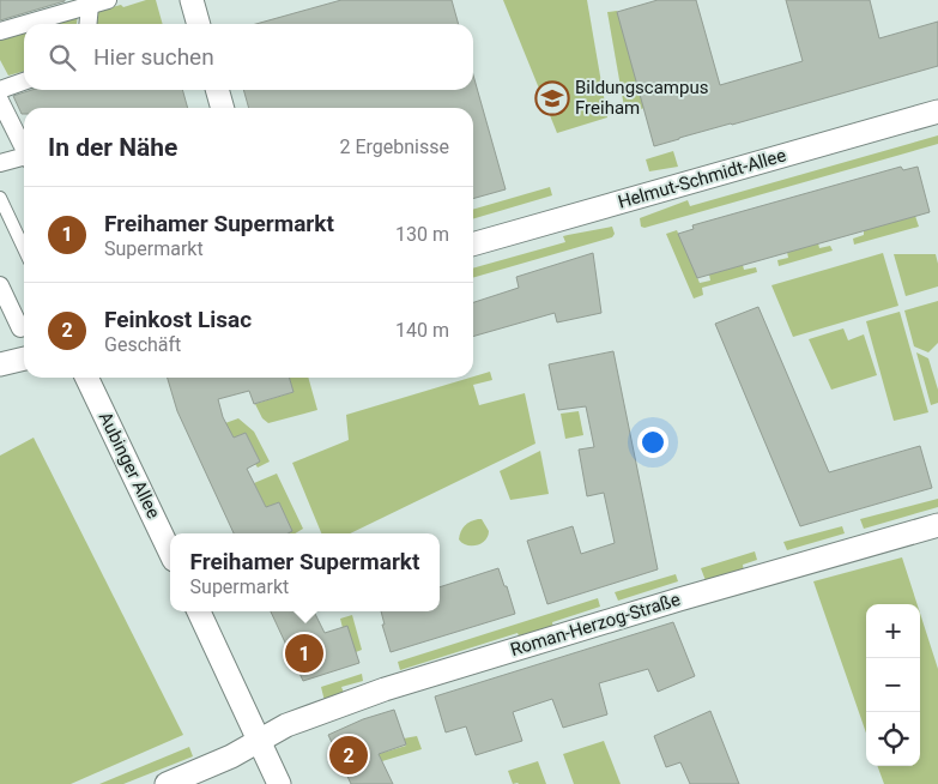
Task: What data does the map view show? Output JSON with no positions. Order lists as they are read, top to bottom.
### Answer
{
  "streets": {
    "street": ["Helmut-Schmidt-Allee", "Aubinger Allee", "Roman-Herzog-Straße"]
  },
  "places": {
    "school or university": ["Bildungscampus Freiham"]
  },
  "page": {
    "search": "Hier suchen",
    "heading": ["In der Nähe", "2 Ergebnisse"],
    "list": [
      {
        "mark": "1",
        "name": "Freihamer Supermarkt",
        "note": "Supermarkt",
        "value": "130 m"
      },
      {
        "mark": "2",
        "name": "Feinkost Lisac",
        "note": "Geschäft",
        "value": "140 m"
      }
    ],
    "popup": ["Freihamer Supermarkt", "Supermarkt"],
    "map_buttons": ["+", "−"],
    "pins": ["1", "2"]
  }
}
